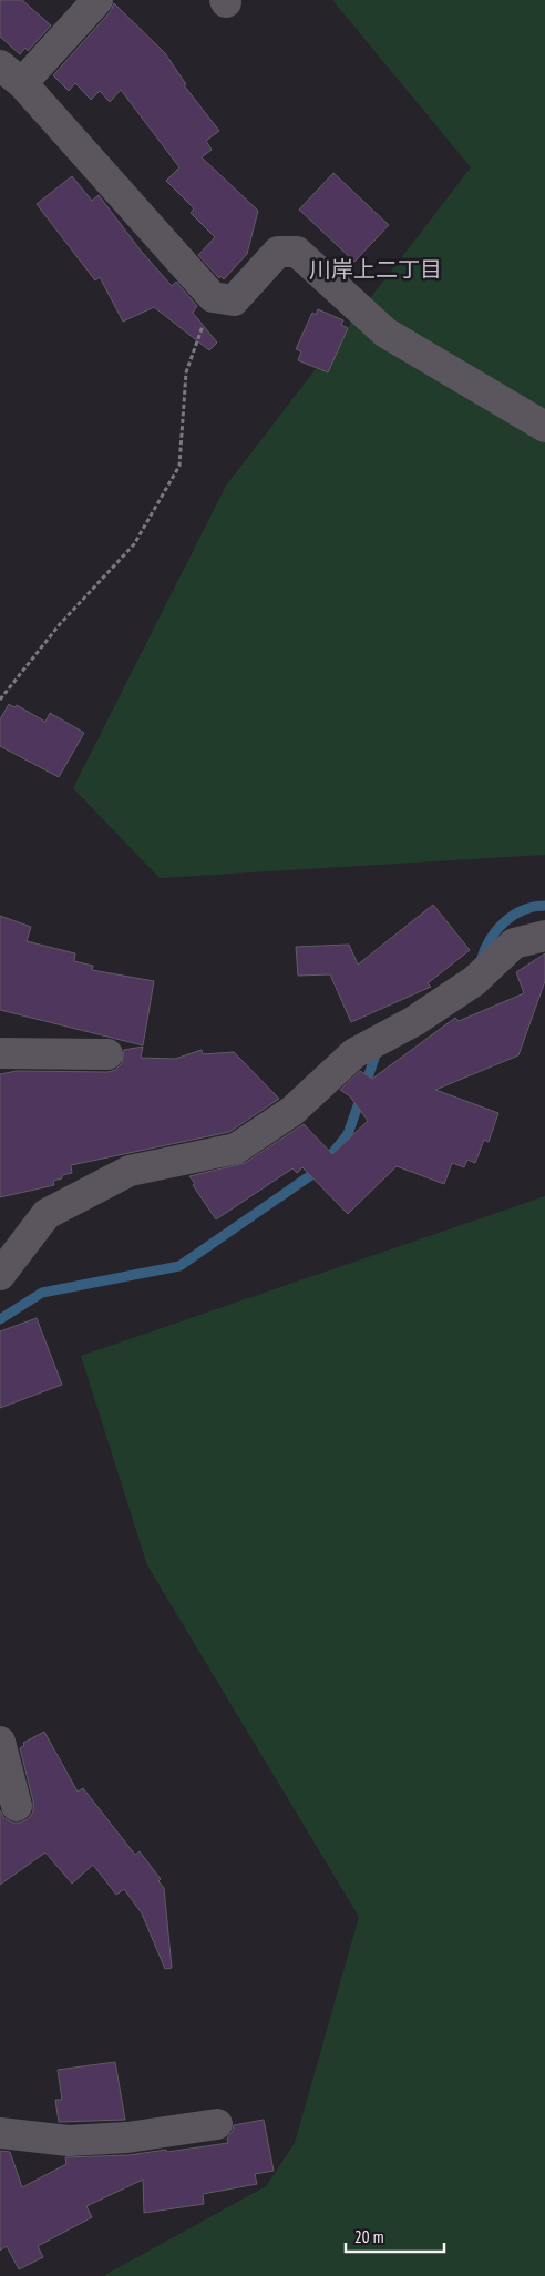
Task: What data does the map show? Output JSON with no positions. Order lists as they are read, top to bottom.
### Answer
{
  "districts": ["川岸上二丁目"],
  "scale_bar": "20 m"
}
